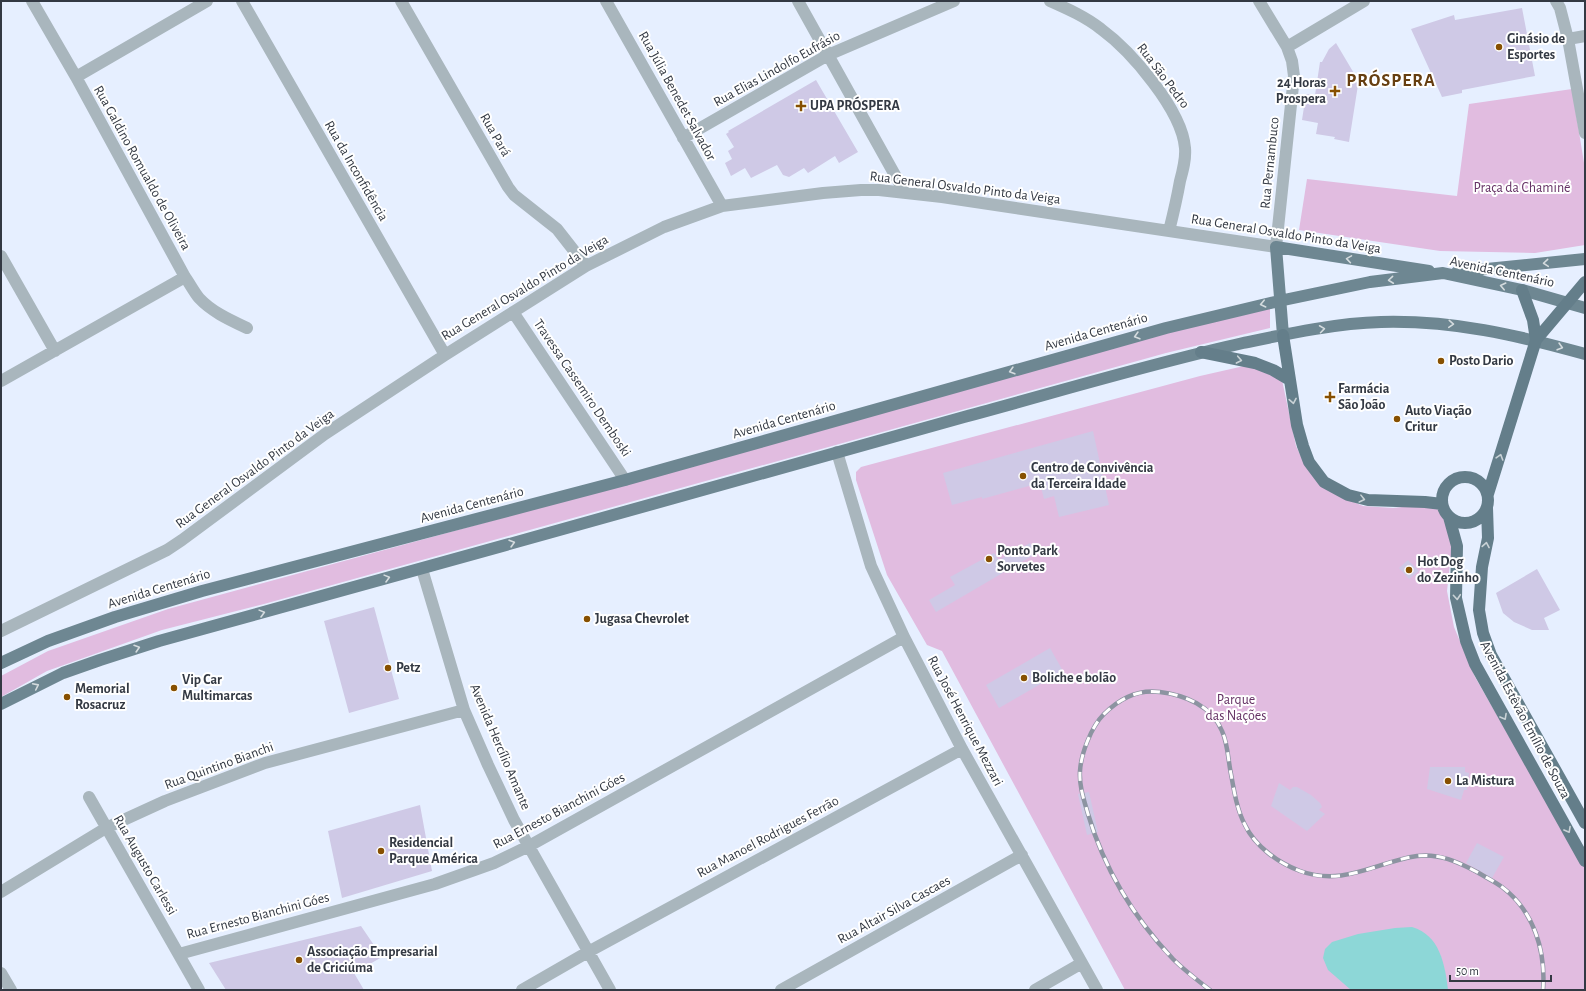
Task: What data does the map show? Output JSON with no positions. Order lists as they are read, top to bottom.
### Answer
{
  "streets": {
    "highway": ["Avenida Estêvão Emílio de Souza"],
    "main road": ["Rua Pernambuco", "Rua General Osvaldo Pinto da Veiga", "Avenida Centenário"],
    "street": [
      "Rua Elias Lindolfo Eufrásio",
      "Rua São Pedro",
      "Rua Júlia Benedet Salvador",
      "Rua Pará",
      "Rua Galdino Romualdo de Oliveira",
      "Rua da Inconfidência",
      "Travessa Cassemiro Demboski",
      "Rua José Henrique Mezzari",
      "Avenida Hercílio Amante",
      "Rua Quintino Bianchi",
      "Rua Ernesto Bianchini Góes",
      "Rua Manoel Rodrigues Ferrão",
      "Rua Augusto Carlessi",
      "Rua Altair Silva Cascaes"
    ]
  },
  "crossings": [
    ["Rua Elias Lindolfo Eufrásio", "Rua Júlia Benedet Salvador"],
    ["Rua São Pedro", "Rua General Osvaldo Pinto da Veiga"],
    ["Rua Júlia Benedet Salvador", "Rua General Osvaldo Pinto da Veiga"],
    ["Rua Pará", "Rua General Osvaldo Pinto da Veiga"],
    ["Rua Pernambuco", "Rua General Osvaldo Pinto da Veiga"],
    ["Rua Pernambuco", "Avenida Centenário"],
    ["Rua da Inconfidência", "Rua General Osvaldo Pinto da Veiga"],
    ["Rua General Osvaldo Pinto da Veiga", "Avenida Centenário"],
    ["Rua General Osvaldo Pinto da Veiga", "Travessa Cassemiro Demboski"],
    ["Avenida Centenário", "Travessa Cassemiro Demboski"],
    ["Rua José Henrique Mezzari", "Rua Ernesto Bianchini Góes"],
    ["Rua José Henrique Mezzari", "Rua Manoel Rodrigues Ferrão"],
    ["Rua José Henrique Mezzari", "Rua Altair Silva Cascaes"],
    ["Avenida Hercílio Amante", "Rua Quintino Bianchi"],
    ["Avenida Hercílio Amante", "Rua Ernesto Bianchini Góes"],
    ["Avenida Hercílio Amante", "Rua Manoel Rodrigues Ferrão"],
    ["Rua Quintino Bianchi", "Rua Augusto Carlessi"],
    ["Rua Ernesto Bianchini Góes", "Rua Augusto Carlessi"]
  ],
  "districts": ["PRÓSPERA"],
  "parks": ["Praça da Chaminé", "Parque das Nações"],
  "places": {
    "other": [
      "Ginásio de Esportes",
      "Posto Dario",
      "Auto Viação Critur",
      "Centro de Convivência da Terceira Idade",
      "Ponto Park Sorvetes",
      "Hot Dog do Zezinho",
      "Jugasa Chevrolet",
      "Petz",
      "Boliche e bolão",
      "Vip Car Multimarcas",
      "Memorial Rosacruz",
      "La Mistura",
      "Residencial Parque América",
      "Associação Empresarial de Criciúma"
    ],
    "health": ["24 Horas Prospera", "UPA PRÓSPERA", "Farmácia São João"]
  },
  "scale_bar": "50 m"
}
